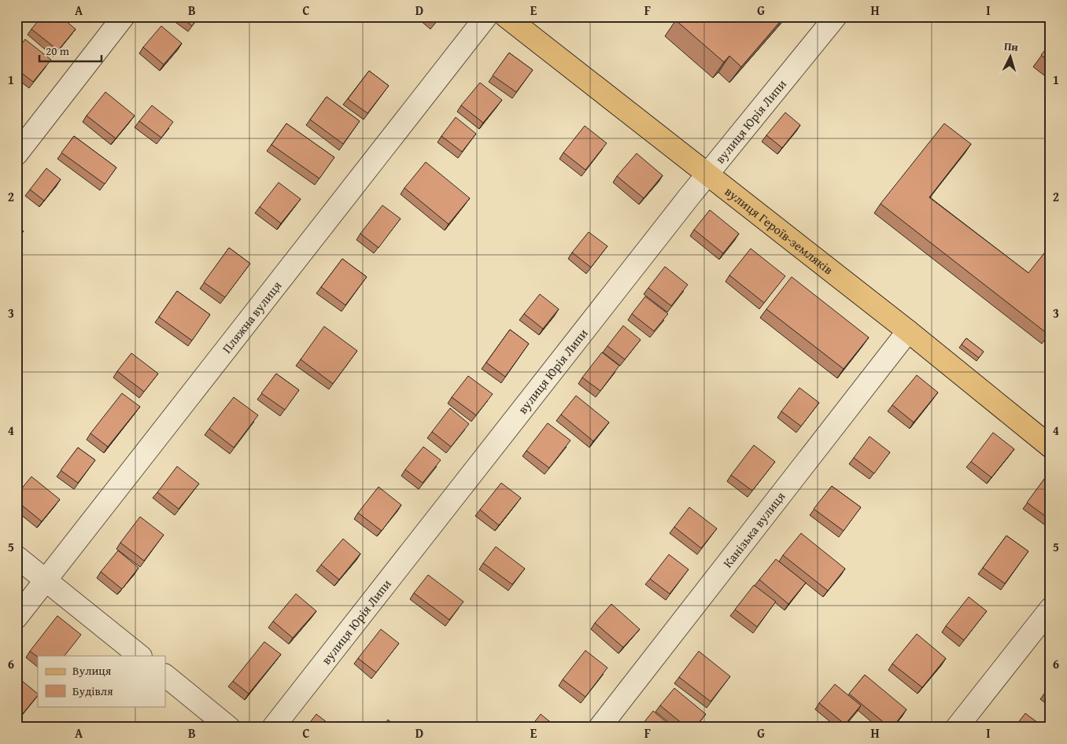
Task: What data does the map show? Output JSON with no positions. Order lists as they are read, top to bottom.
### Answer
{
  "streets": {
    "main road": ["вулиця Героїв-земляків"],
    "street": ["вулиця Юрія Липи", "Пляжна вулиця", "Канізька вулиця"]
  },
  "crossings": [
    ["вулиця Юрія Липи", "вулиця Героїв-земляків"],
    ["вулиця Героїв-земляків", "Канізька вулиця"]
  ],
  "legend": ["Вулиця", "Будівля"],
  "scale_bar": "20 m",
  "north": "top",
  "grid": {
    "columns": [
      "A",
      "B",
      "C",
      "D",
      "E",
      "F",
      "G",
      "H",
      "I"
    ],
    "rows": [
      "1",
      "2",
      "3",
      "4",
      "5",
      "6"
    ]
  }
}
